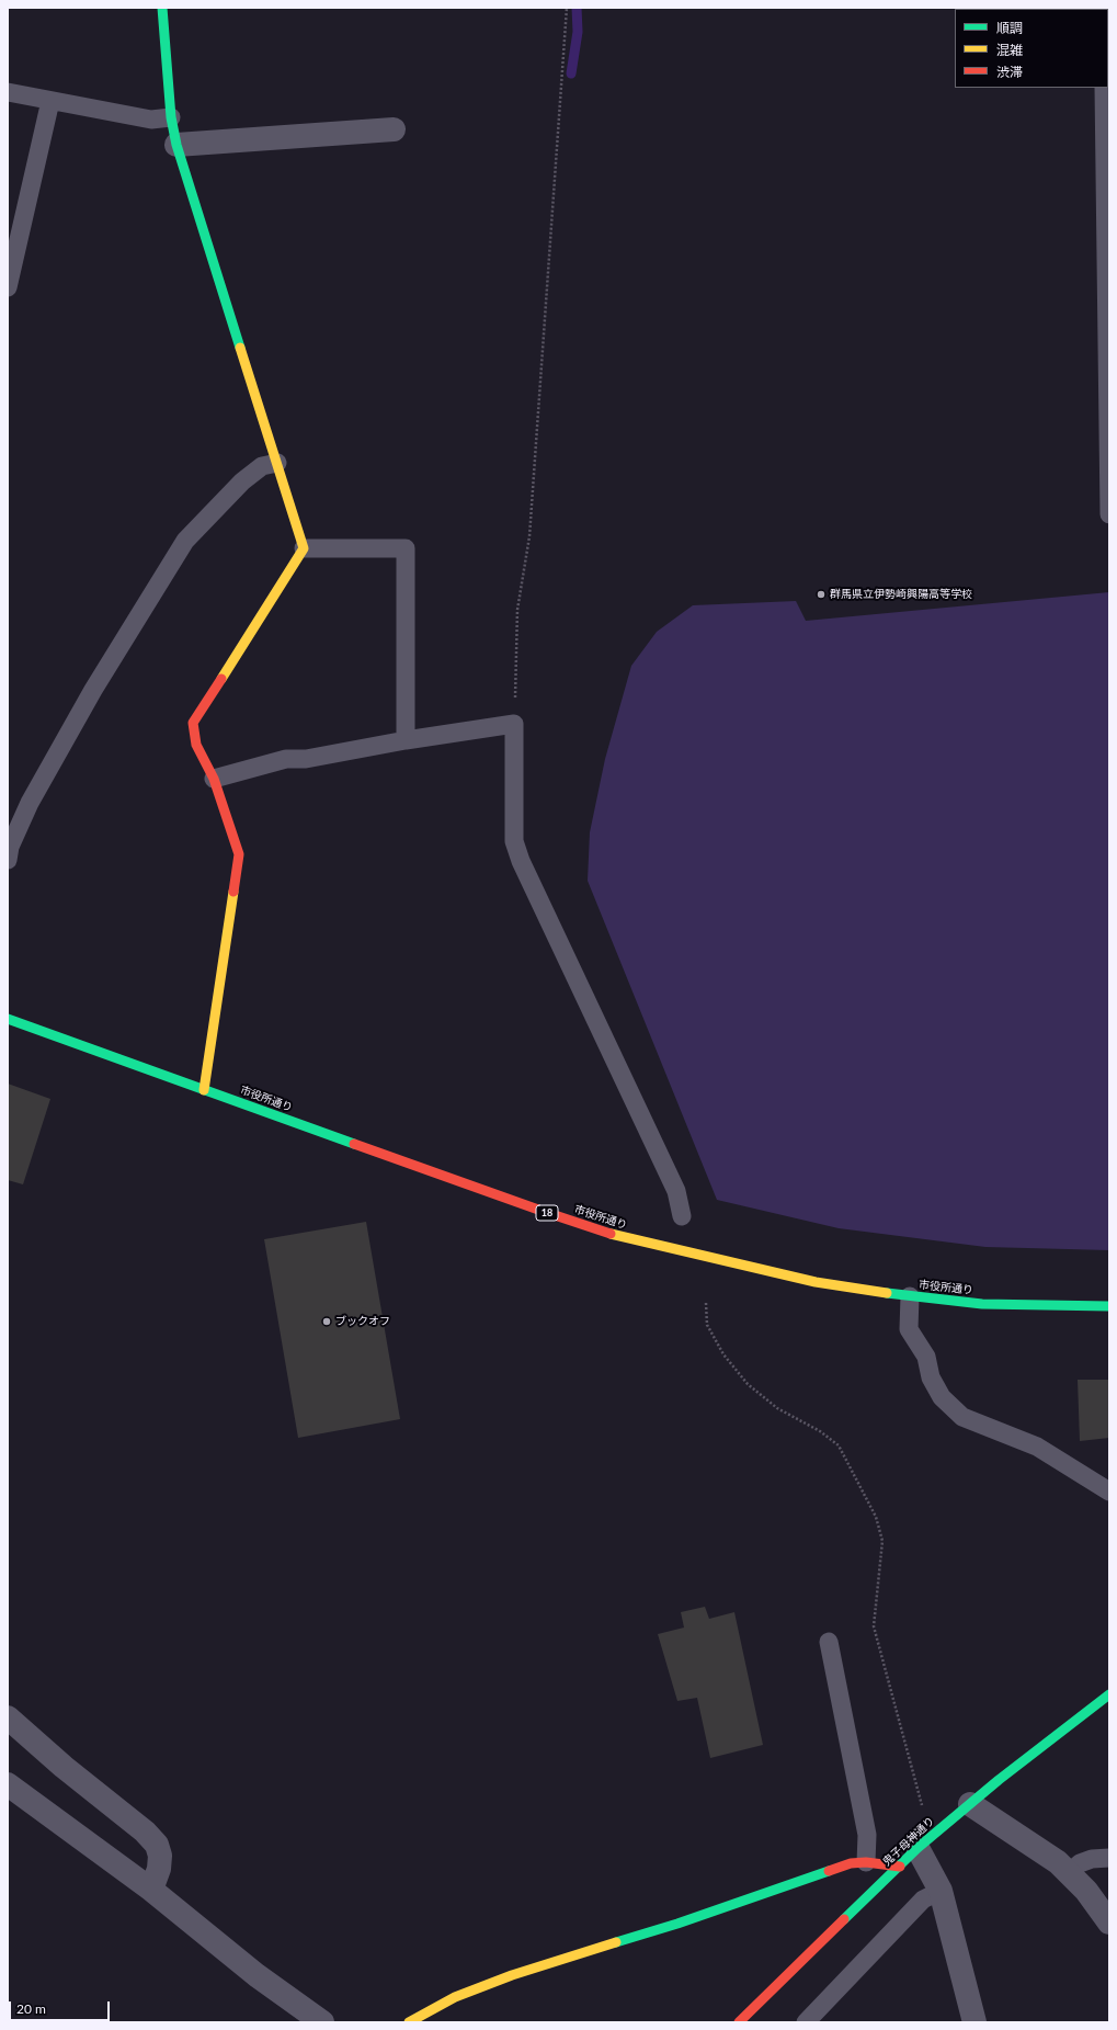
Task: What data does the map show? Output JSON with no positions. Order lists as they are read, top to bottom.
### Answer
{
  "streets": {
    "street": ["市役所通り", "18", "鬼子母神通り"]
  },
  "places": ["群馬県立伊勢崎興陽高等学校", "ブックオフ"],
  "legend": ["順調", "混雑", "渋滞"],
  "scale_bar": "20 m"
}
